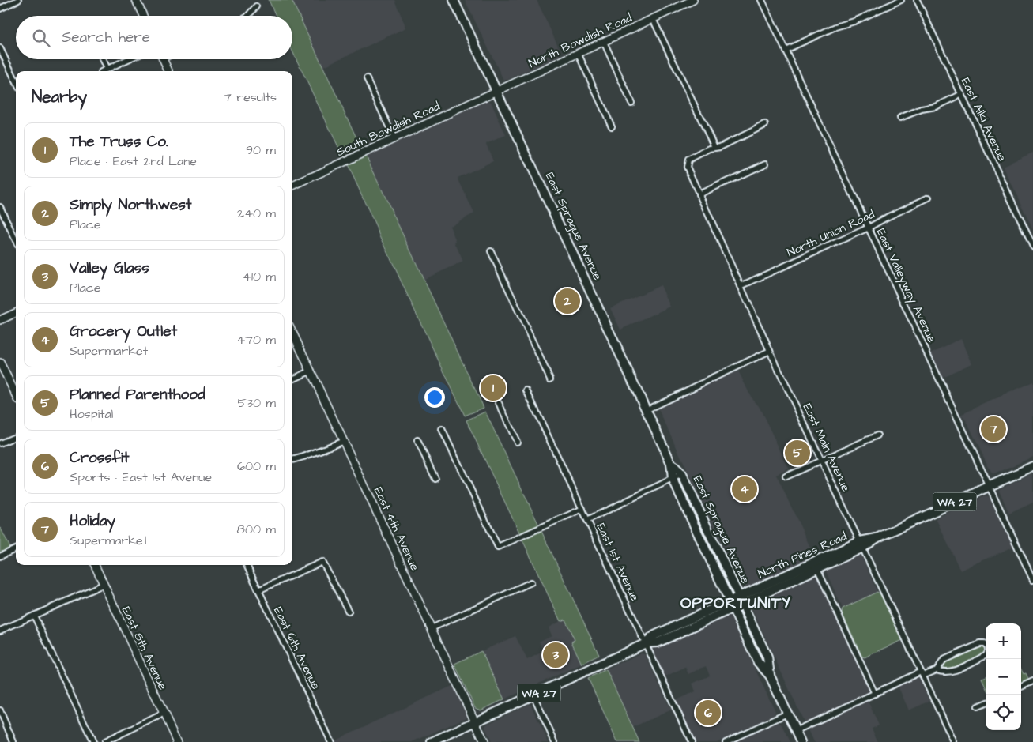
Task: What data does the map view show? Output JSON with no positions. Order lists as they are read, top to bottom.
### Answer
{
  "streets": {
    "main road": ["East Sprague Avenue", "WA 27", "North Pines Road"],
    "street": [
      "North Bowdish Road",
      "East Alki Avenue",
      "South Bowdish Road",
      "North Union Road",
      "East Valleyway Avenue",
      "East Main Avenue",
      "East 4th Avenue",
      "East 1st Avenue",
      "East 8th Avenue",
      "East 6th Avenue"
    ]
  },
  "crossings": [
    ["North Bowdish Road", "South Bowdish Road"],
    ["North Bowdish Road", "East Sprague Avenue"],
    ["South Bowdish Road", "East Sprague Avenue"],
    ["East Sprague Avenue", "WA 27"],
    ["East Sprague Avenue", "North Pines Road"],
    ["North Union Road", "East Valleyway Avenue"],
    ["North Union Road", "East Main Avenue"],
    ["East Valleyway Avenue", "North Pines Road"],
    ["East Main Avenue", "North Pines Road"],
    ["WA 27", "East 4th Avenue"],
    ["WA 27", "North Pines Road"],
    ["WA 27", "East 1st Avenue"]
  ],
  "districts": ["OPPORTUNITY"],
  "page": {
    "search": "Search here",
    "heading": ["Nearby", "7 results"],
    "list": [
      {
        "mark": "1",
        "name": "The Truss Co.",
        "note": "Place · East 2nd Lane",
        "value": "90 m"
      },
      {
        "mark": "2",
        "name": "Simply Northwest",
        "note": "Place",
        "value": "240 m"
      },
      {
        "mark": "3",
        "name": "Valley Glass",
        "note": "Place",
        "value": "410 m"
      },
      {
        "mark": "4",
        "name": "Grocery Outlet",
        "note": "Supermarket",
        "value": "470 m"
      },
      {
        "mark": "5",
        "name": "Planned Parenthood",
        "note": "Hospital",
        "value": "530 m"
      },
      {
        "mark": "6",
        "name": "Crossfit",
        "note": "Sports · East 1st Avenue",
        "value": "600 m"
      },
      {
        "mark": "7",
        "name": "Holiday",
        "note": "Supermarket",
        "value": "800 m"
      }
    ],
    "pins": [
      "2",
      "1",
      "7",
      "5",
      "4",
      "3",
      "6"
    ],
    "map_buttons": ["+", "−"]
  }
}
